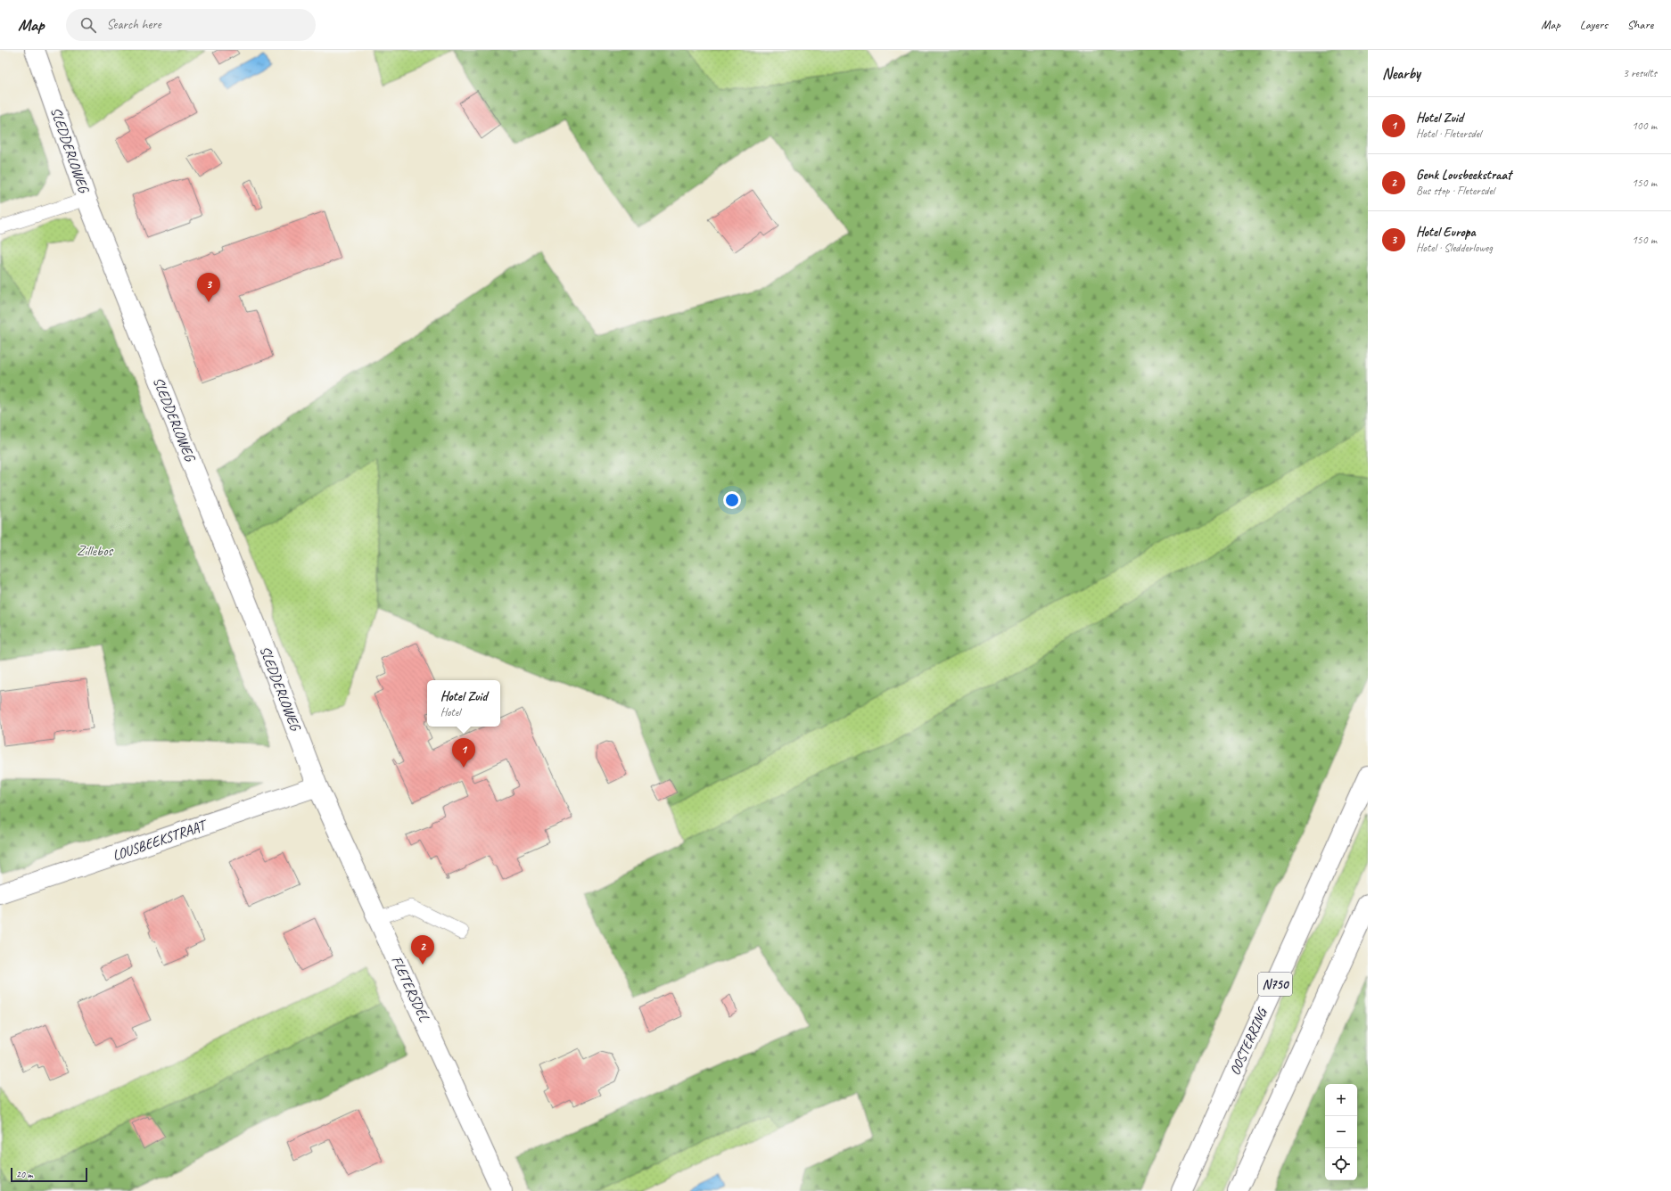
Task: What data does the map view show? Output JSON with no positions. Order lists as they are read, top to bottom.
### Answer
{
  "streets": {
    "street": [
      "SLEDDERLOWEG",
      "LOUSBEEKSTRAAT",
      "N750",
      "FLETERSDEL",
      "OOSTERRING"
    ]
  },
  "crossings": [
    ["SLEDDERLOWEG", "LOUSBEEKSTRAAT"],
    ["SLEDDERLOWEG", "FLETERSDEL"],
    ["LOUSBEEKSTRAAT", "FLETERSDEL"]
  ],
  "parks": ["Zillebos"],
  "scale_bar": "20 m",
  "page": {
    "header": "Map",
    "search": "Search here",
    "nav": ["Map", "Layers", "Share"],
    "heading": ["Nearby", "3 results"],
    "list": [
      {
        "mark": "1",
        "name": "Hotel Zuid",
        "note": "Hotel · Fletersdel",
        "value": "100 m"
      },
      {
        "mark": "2",
        "name": "Genk Lousbeekstraat",
        "note": "Bus stop · Fletersdel",
        "value": "150 m"
      },
      {
        "mark": "3",
        "name": "Hotel Europa",
        "note": "Hotel · Sledderloweg",
        "value": "150 m"
      }
    ],
    "pins": ["3", "1", "2"],
    "popup": ["Hotel Zuid", "Hotel"],
    "map_buttons": ["+", "−"],
    "scale": "20 m"
  }
}
